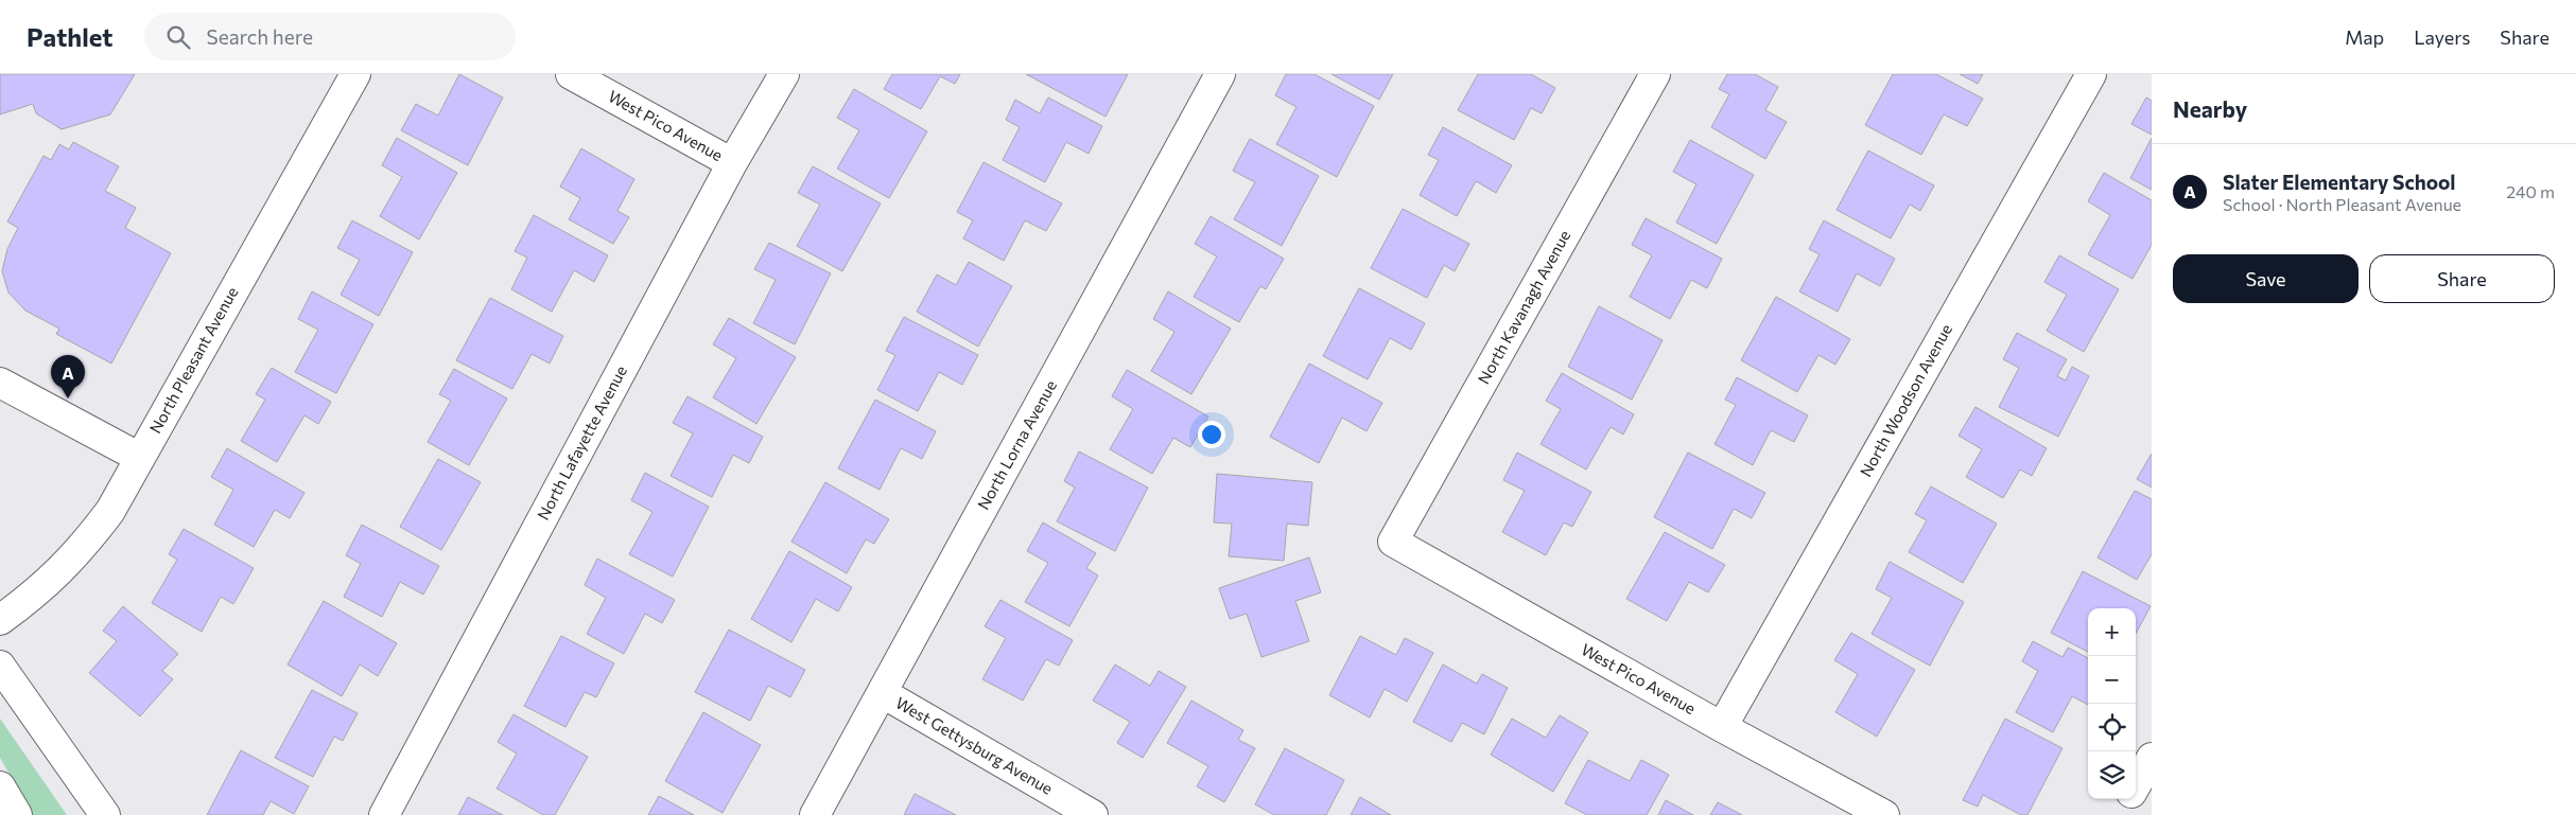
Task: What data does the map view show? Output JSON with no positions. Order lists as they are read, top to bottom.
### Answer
{
  "streets": {
    "street": [
      "West Pico Avenue",
      "North Kavanagh Avenue",
      "North Pleasant Avenue",
      "North Woodson Avenue",
      "North Lafayette Avenue",
      "North Lorna Avenue",
      "West Gettysburg Avenue"
    ]
  },
  "crossings": [
    ["West Pico Avenue", "North Kavanagh Avenue"],
    ["West Pico Avenue", "North Woodson Avenue"],
    ["West Pico Avenue", "North Lafayette Avenue"],
    ["North Lorna Avenue", "West Gettysburg Avenue"]
  ],
  "page": {
    "header": "Pathlet",
    "search": "Search here",
    "nav": ["Map", "Layers", "Share"],
    "heading": "Nearby",
    "list": [
      {
        "mark": "A",
        "name": "Slater Elementary School",
        "note": "School · North Pleasant Avenue",
        "value": "240 m"
      }
    ],
    "buttons": ["Save", "Share"],
    "pins": "A",
    "map_buttons": ["+", "−"]
  }
}
